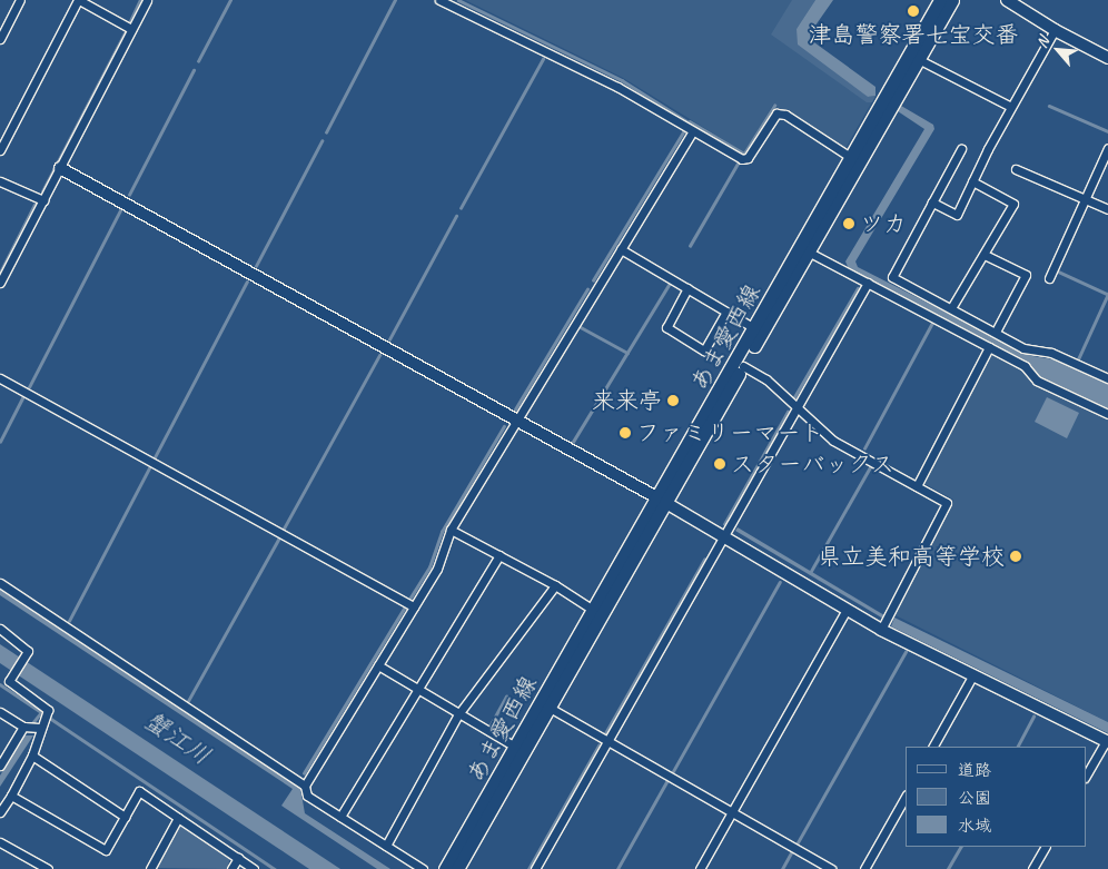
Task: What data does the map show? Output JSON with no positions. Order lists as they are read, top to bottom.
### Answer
{
  "streets": {
    "main road": ["あま愛西線"]
  },
  "water": ["蟹江川"],
  "places": [
    "津島警察署七宝交番",
    "ツカ",
    "来来亭",
    "ファミリーマート",
    "スターバックス",
    "県立美和高等学校"
  ],
  "legend": ["道路", "公園", "水域"],
  "north": "top left"
}
